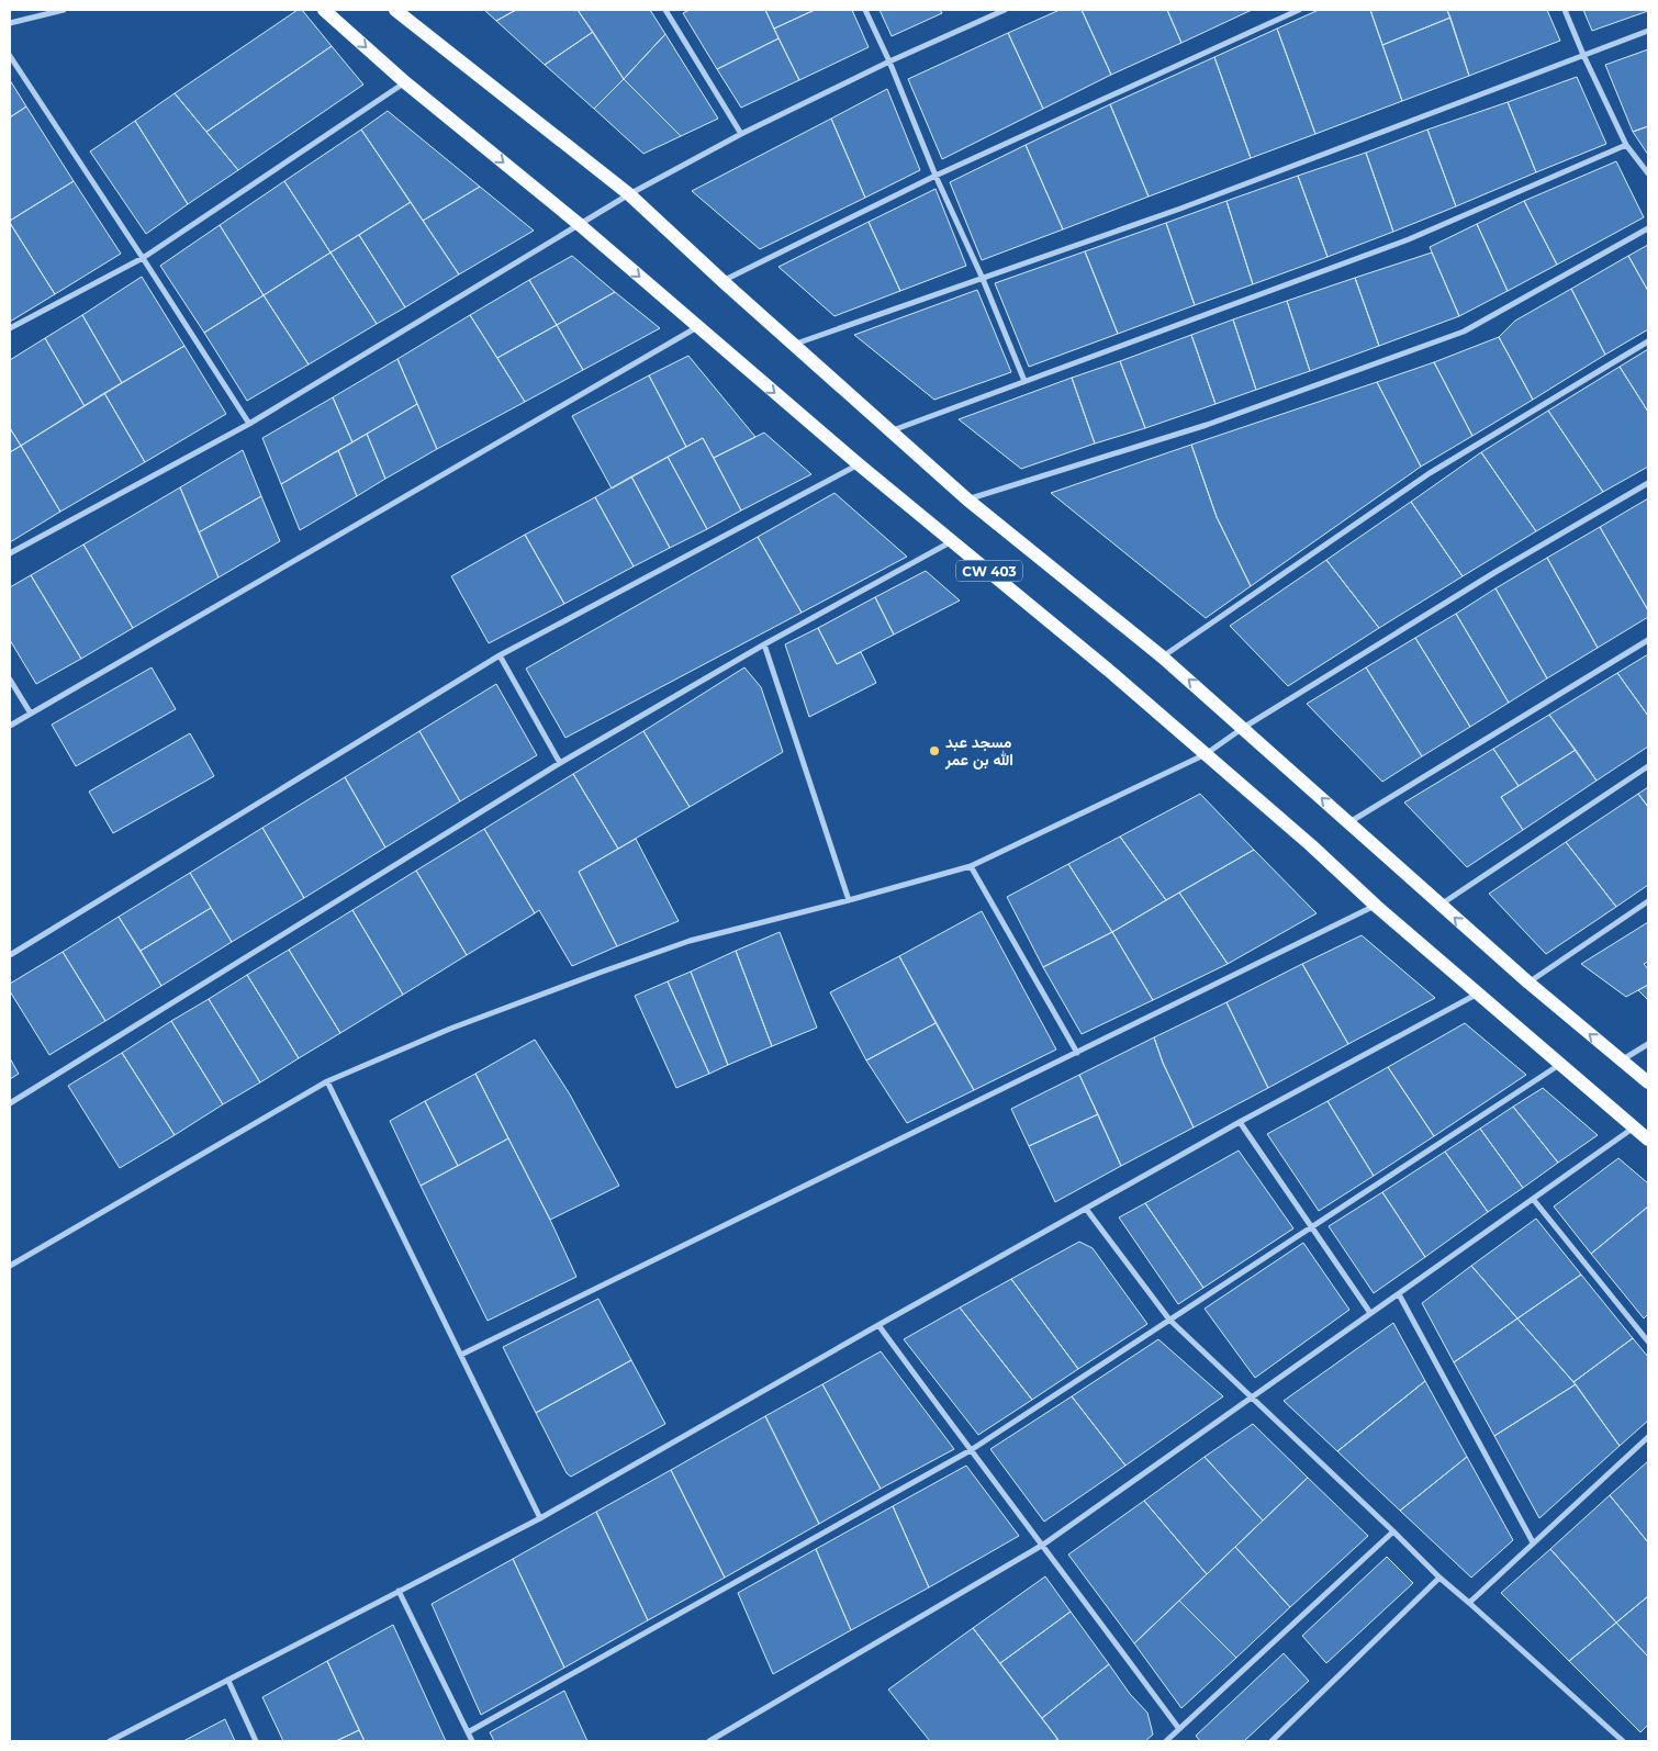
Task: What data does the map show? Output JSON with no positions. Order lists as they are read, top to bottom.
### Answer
{
  "streets": {
    "main road": ["CW 403"]
  },
  "places": ["مسجد عبد الله بن عمر"]
}
